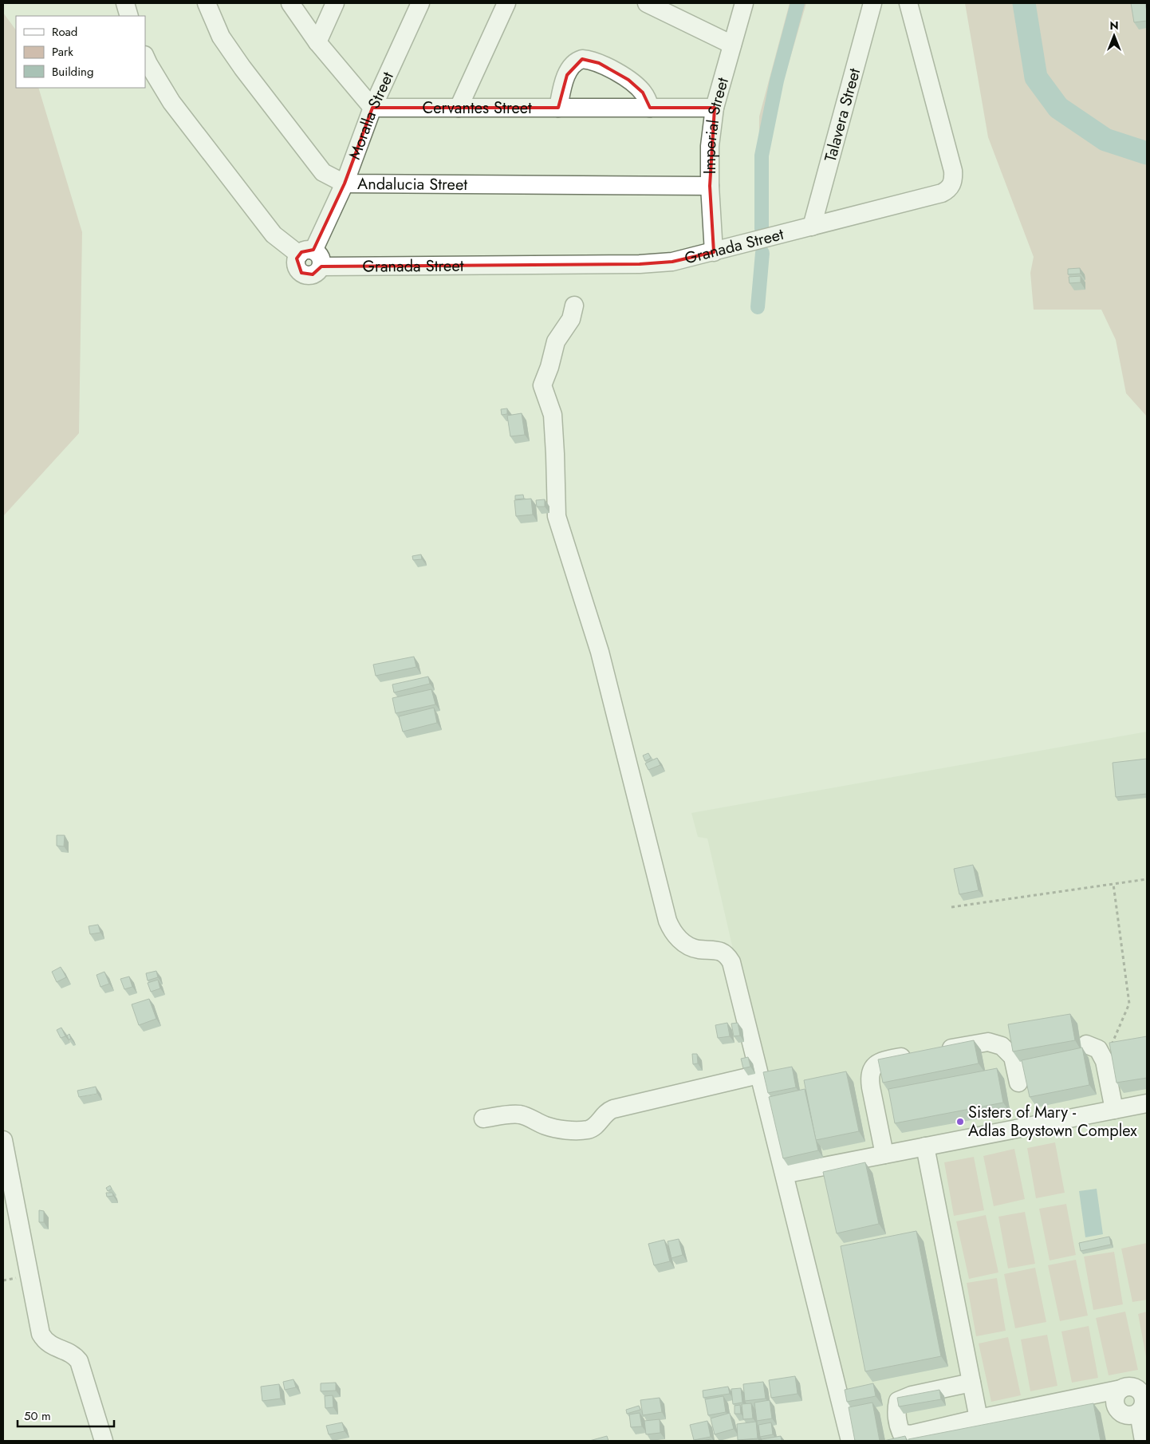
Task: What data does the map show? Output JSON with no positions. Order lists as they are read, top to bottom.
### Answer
{
  "streets": {
    "street": [
      "Cervantes Street",
      "Talavera Street",
      "Moralla Street",
      "Imperial Street",
      "Andalucia Street",
      "Granada Street"
    ]
  },
  "crossings": [
    ["Cervantes Street", "Moralla Street"],
    ["Cervantes Street", "Imperial Street"],
    ["Talavera Street", "Granada Street"],
    ["Moralla Street", "Andalucia Street"],
    ["Moralla Street", "Granada Street"],
    ["Imperial Street", "Andalucia Street"],
    ["Imperial Street", "Granada Street"]
  ],
  "places": ["Sisters of Mary - Adlas Boystown Complex"],
  "legend": ["Road", "Park", "Building"],
  "scale_bar": "50 m",
  "north": "top"
}
